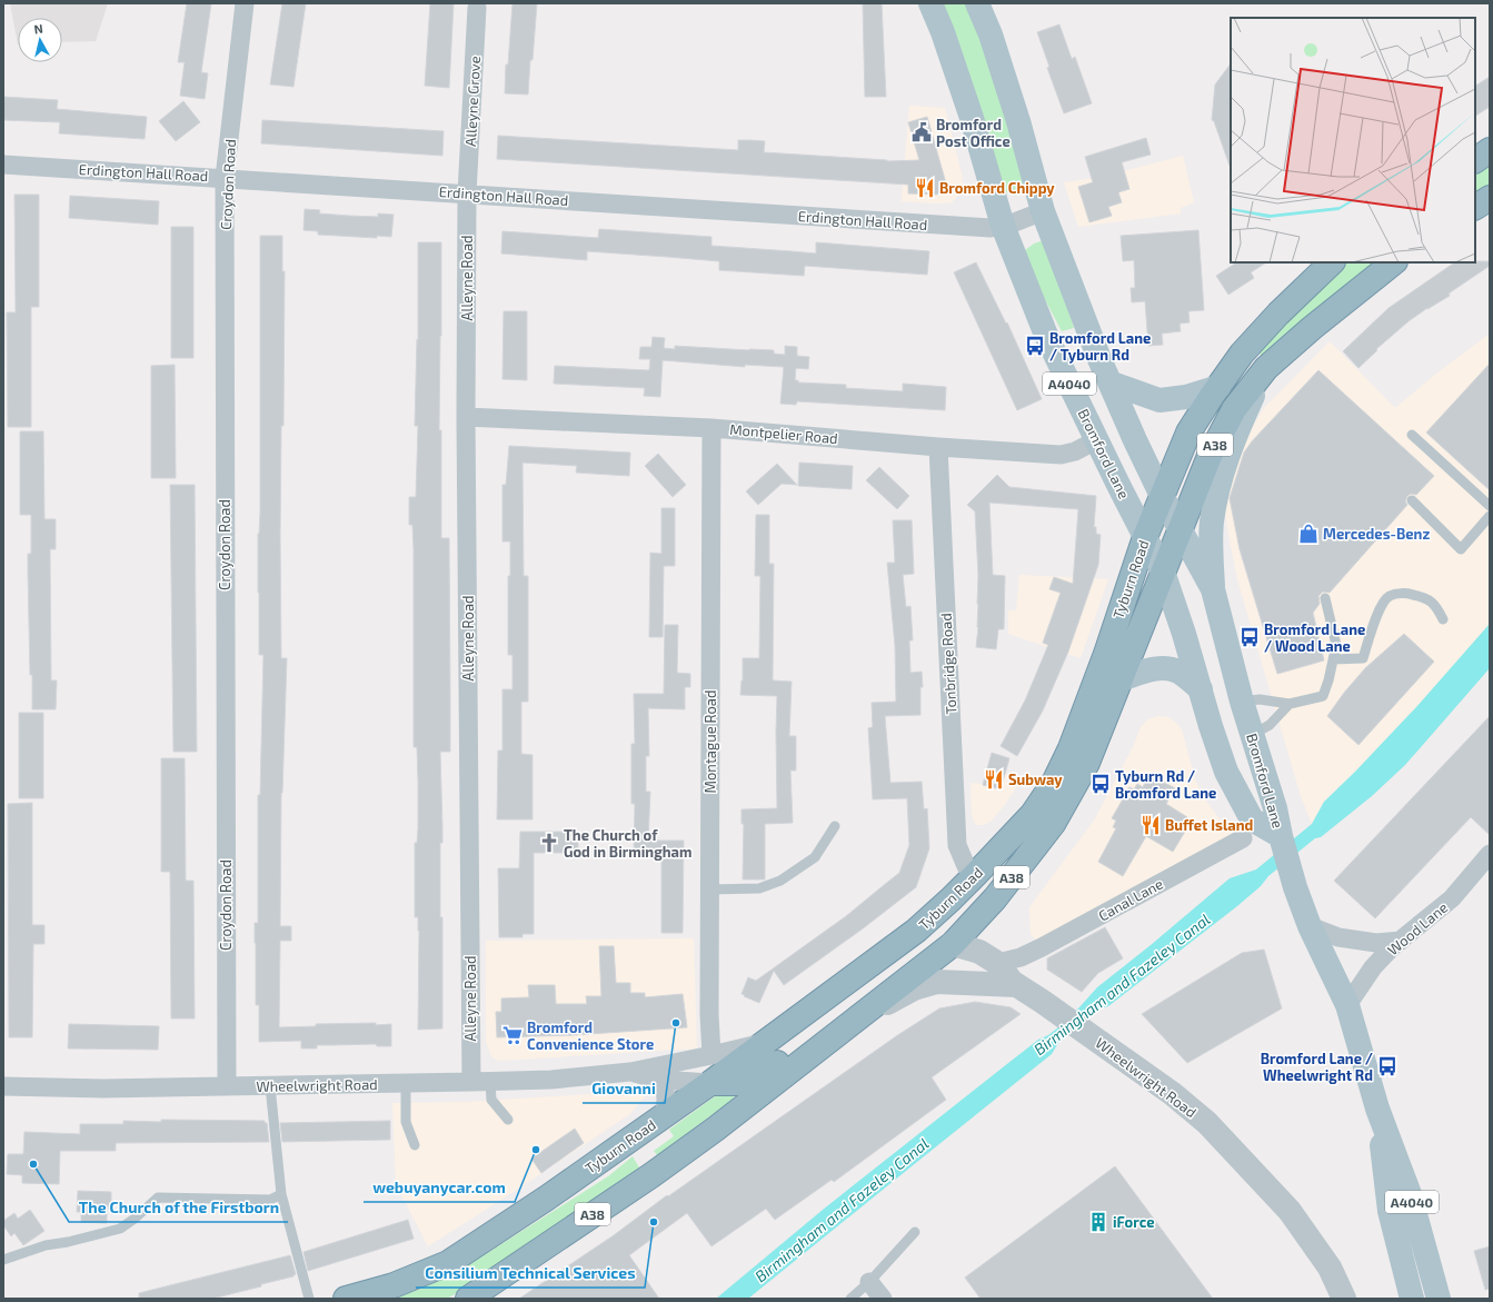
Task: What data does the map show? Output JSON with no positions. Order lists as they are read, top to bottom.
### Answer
{
  "streets": {
    "highway": ["A38", "Tyburn Road"],
    "main road": ["A4040", "Bromford Lane"],
    "street": [
      "Alleyne Grove",
      "Erdington Hall Road",
      "Croydon Road",
      "Alleyne Road",
      "Montpelier Road",
      "Tonbridge Road",
      "Montague Road",
      "Canal Lane",
      "Wood Lane",
      "Wheelwright Road"
    ]
  },
  "crossings": [
    ["Alleyne Grove", "Erdington Hall Road"],
    ["Alleyne Grove", "Alleyne Road"],
    ["Erdington Hall Road", "Croydon Road"],
    ["Erdington Hall Road", "Alleyne Road"],
    ["Erdington Hall Road", "Bromford Lane"],
    ["Croydon Road", "Wheelwright Road"],
    ["Alleyne Road", "Montpelier Road"],
    ["Alleyne Road", "Wheelwright Road"],
    ["Montpelier Road", "Bromford Lane"],
    ["Montpelier Road", "Tonbridge Road"],
    ["Montpelier Road", "Montague Road"],
    ["Bromford Lane", "Tyburn Road"],
    ["Bromford Lane", "Canal Lane"],
    ["Bromford Lane", "Wood Lane"],
    ["Tyburn Road", "Tonbridge Road"],
    ["Tyburn Road", "Wheelwright Road"],
    ["Montague Road", "Wheelwright Road"],
    ["Canal Lane", "Wheelwright Road"]
  ],
  "water": ["Birmingham and Fazeley Canal"],
  "places": {
    "public building": ["Bromford Post Office"],
    "restaurant": ["Bromford Chippy", "Subway", "Buffet Island"],
    "bus stop": [
      "Bromford Lane / Tyburn Rd",
      "Bromford Lane / Wood Lane",
      "Tyburn Rd / Bromford Lane",
      "Bromford Lane / Wheelwright Rd"
    ],
    "shop": ["Mercedes-Benz"],
    "church": ["The Church of God in Birmingham"],
    "other": [
      "Giovanni",
      "webuyanycar.com",
      "The Church of the Firstborn",
      "Consilium Technical Services"
    ],
    "supermarket": ["Bromford Convenience Store"],
    "building": ["iForce"]
  },
  "north": "top"
}
